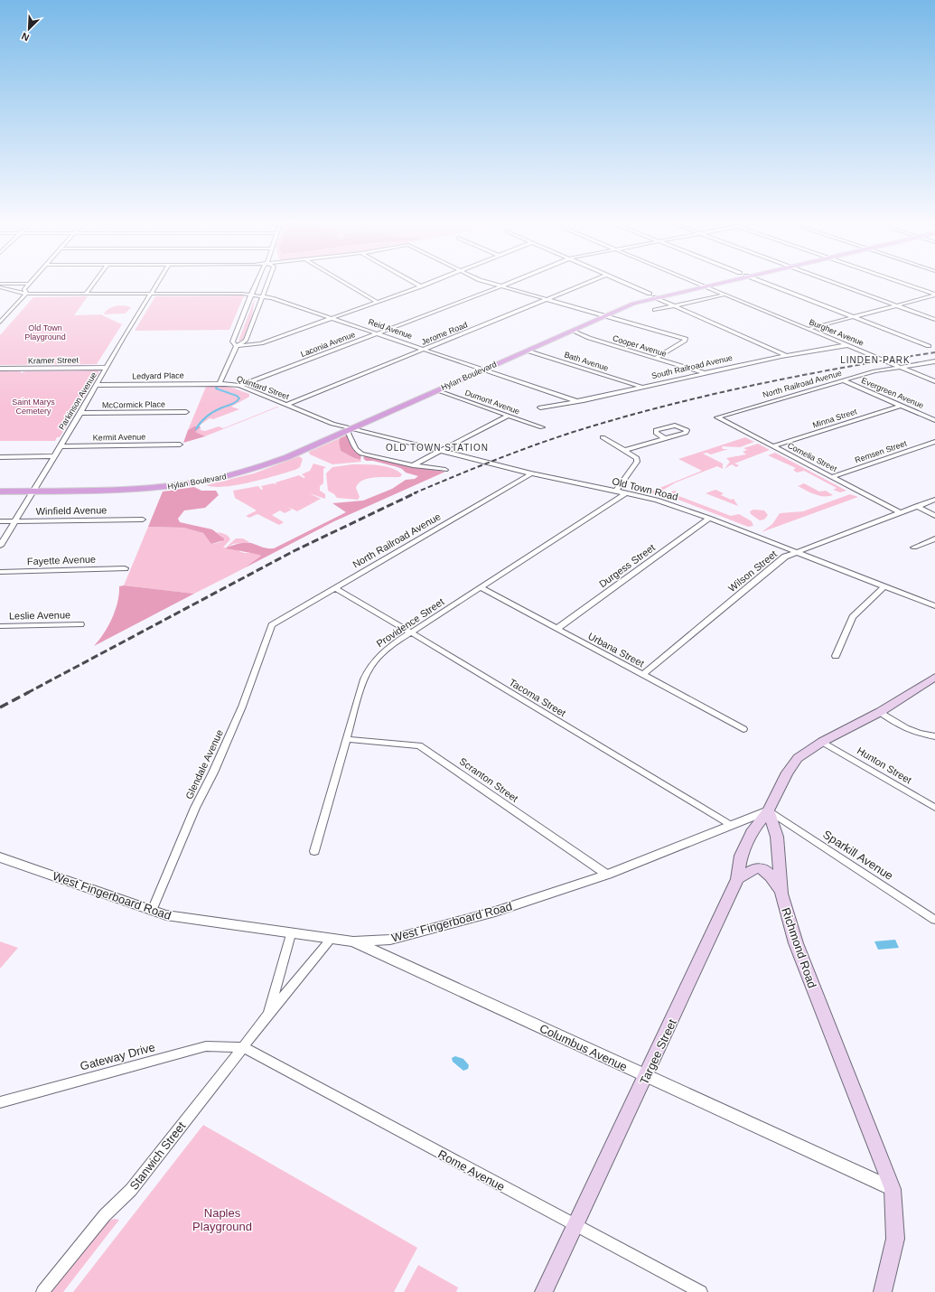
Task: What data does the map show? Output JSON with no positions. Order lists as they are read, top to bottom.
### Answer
{
  "streets": {
    "main road": ["Hylan Boulevard", "Richmond Road", "Targee Street"],
    "street": [
      "Reid Avenue",
      "Burgher Avenue",
      "Jerome Road",
      "Laconia Avenue",
      "Cooper Avenue",
      "Kramer Street",
      "Bath Avenue",
      "South Railroad Avenue",
      "Ledyard Place",
      "North Railroad Avenue",
      "Quintard Street",
      "Evergreen Avenue",
      "Parkinson Avenue",
      "Dumont Avenue",
      "McCormick Place",
      "Minna Street",
      "Kermit Avenue",
      "Remsen Street",
      "Cornelia Street",
      "Old Town Road",
      "Winfield Avenue",
      "Fayette Avenue",
      "Durgess Street",
      "Wilson Street",
      "Leslie Avenue",
      "Providence Street",
      "Urbana Street",
      "Tacoma Street",
      "Glendale Avenue",
      "Hunton Street",
      "Scranton Street",
      "Sparkill Avenue",
      "West Fingerboard Road",
      "Columbus Avenue",
      "Gateway Drive",
      "Stanwich Street",
      "Rome Avenue"
    ]
  },
  "crossings": [
    ["Reid Avenue", "Jerome Road"],
    ["Reid Avenue", "Laconia Avenue"],
    ["Reid Avenue", "South Railroad Avenue"],
    ["Reid Avenue", "Hylan Boulevard"],
    ["Reid Avenue", "Quintard Street"],
    ["Reid Avenue", "Parkinson Avenue"],
    ["Burgher Avenue", "South Railroad Avenue"],
    ["Burgher Avenue", "Hylan Boulevard"],
    ["Burgher Avenue", "North Railroad Avenue"],
    ["Jerome Road", "Quintard Street"],
    ["Laconia Avenue", "Quintard Street"],
    ["Cooper Avenue", "South Railroad Avenue"],
    ["Cooper Avenue", "Hylan Boulevard"],
    ["Kramer Street", "Parkinson Avenue"],
    ["Bath Avenue", "South Railroad Avenue"],
    ["Bath Avenue", "Hylan Boulevard"],
    ["Ledyard Place", "Quintard Street"],
    ["Ledyard Place", "Parkinson Avenue"],
    ["Hylan Boulevard", "Quintard Street"],
    ["Hylan Boulevard", "Parkinson Avenue"],
    ["Hylan Boulevard", "Dumont Avenue"],
    ["Hylan Boulevard", "Old Town Road"],
    ["North Railroad Avenue", "Evergreen Avenue"],
    ["North Railroad Avenue", "Cornelia Street"],
    ["North Railroad Avenue", "Old Town Road"],
    ["North Railroad Avenue", "Tacoma Street"],
    ["North Railroad Avenue", "Glendale Avenue"],
    ["Quintard Street", "Old Town Road"],
    ["Evergreen Avenue", "Minna Street"],
    ["Parkinson Avenue", "McCormick Place"],
    ["Parkinson Avenue", "Kermit Avenue"],
    ["Parkinson Avenue", "Winfield Avenue"],
    ["Minna Street", "Cornelia Street"],
    ["Remsen Street", "Cornelia Street"],
    ["Cornelia Street", "Wilson Street"],
    ["Old Town Road", "Durgess Street"],
    ["Old Town Road", "Wilson Street"],
    ["Old Town Road", "Providence Street"],
    ["Durgess Street", "Urbana Street"],
    ["Wilson Street", "Urbana Street"],
    ["Providence Street", "Urbana Street"],
    ["Providence Street", "Tacoma Street"],
    ["Providence Street", "Scranton Street"],
    ["Tacoma Street", "West Fingerboard Road"],
    ["Glendale Avenue", "West Fingerboard Road"],
    ["Scranton Street", "West Fingerboard Road"],
    ["Sparkill Avenue", "West Fingerboard Road"],
    ["Sparkill Avenue", "Richmond Road"],
    ["Sparkill Avenue", "Targee Street"],
    ["West Fingerboard Road", "Richmond Road"],
    ["West Fingerboard Road", "Columbus Avenue"],
    ["West Fingerboard Road", "Targee Street"],
    ["West Fingerboard Road", "Stanwich Street"],
    ["Richmond Road", "Columbus Avenue"],
    ["Richmond Road", "Targee Street"],
    ["Columbus Avenue", "Targee Street"],
    ["Targee Street", "Rome Avenue"],
    ["Gateway Drive", "Stanwich Street"],
    ["Gateway Drive", "Rome Avenue"],
    ["Stanwich Street", "Rome Avenue"]
  ],
  "districts": ["LINDEN-PARK", "OLD TOWN STATION"],
  "parks": ["Old Town Playground", "Saint Marys Cemetery", "Naples Playground"],
  "north": "bottom left"
}
